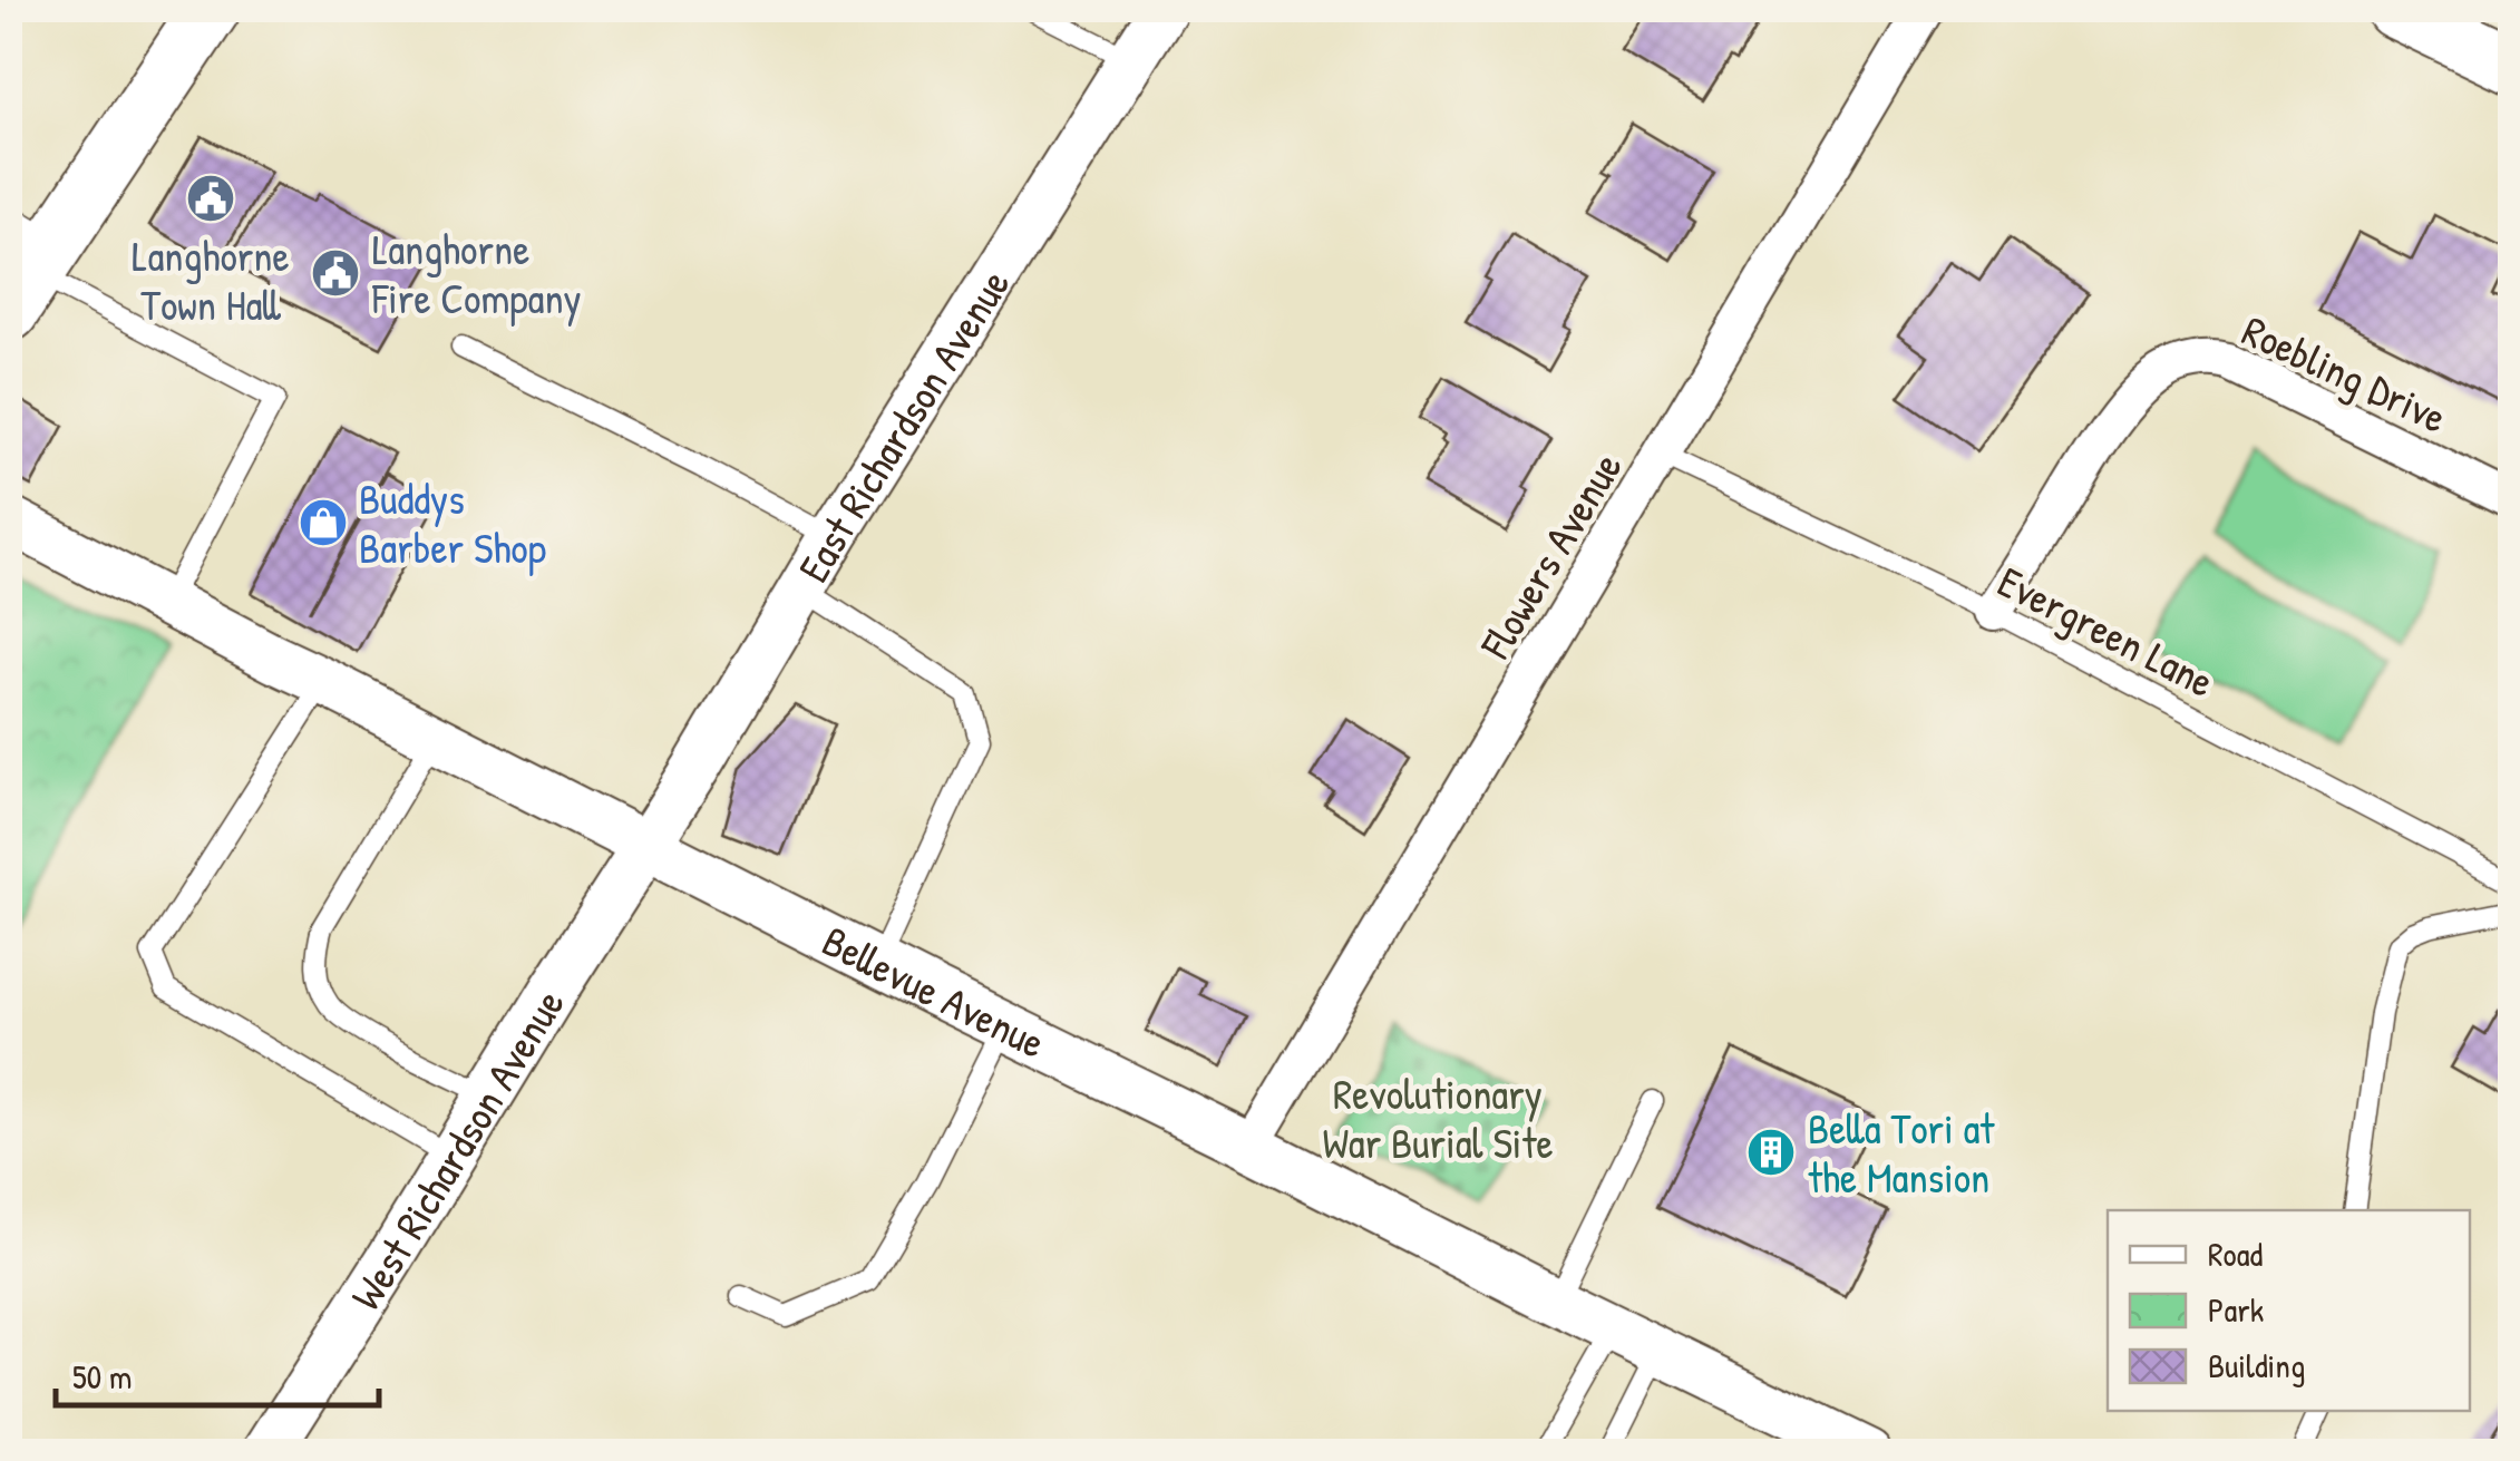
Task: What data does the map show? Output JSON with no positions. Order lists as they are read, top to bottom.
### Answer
{
  "streets": {
    "street": [
      "Roebling Drive",
      "East Richardson Avenue",
      "Flowers Avenue",
      "Bellevue Avenue",
      "West Richardson Avenue"
    ],
    "lane": ["Evergreen Lane"]
  },
  "crossings": [
    ["Roebling Drive", "Evergreen Lane"],
    ["East Richardson Avenue", "Bellevue Avenue"],
    ["East Richardson Avenue", "West Richardson Avenue"],
    ["Flowers Avenue", "Evergreen Lane"],
    ["Flowers Avenue", "Bellevue Avenue"],
    ["Bellevue Avenue", "West Richardson Avenue"]
  ],
  "parks": ["Revolutionary War Burial Site"],
  "places": {
    "public building": ["Langhorne Town Hall", "Langhorne Fire Company"],
    "shop": ["Buddys Barber Shop"],
    "building": ["Bella Tori at the Mansion"]
  },
  "legend": ["Road", "Park", "Building"],
  "scale_bar": "50 m"
}
